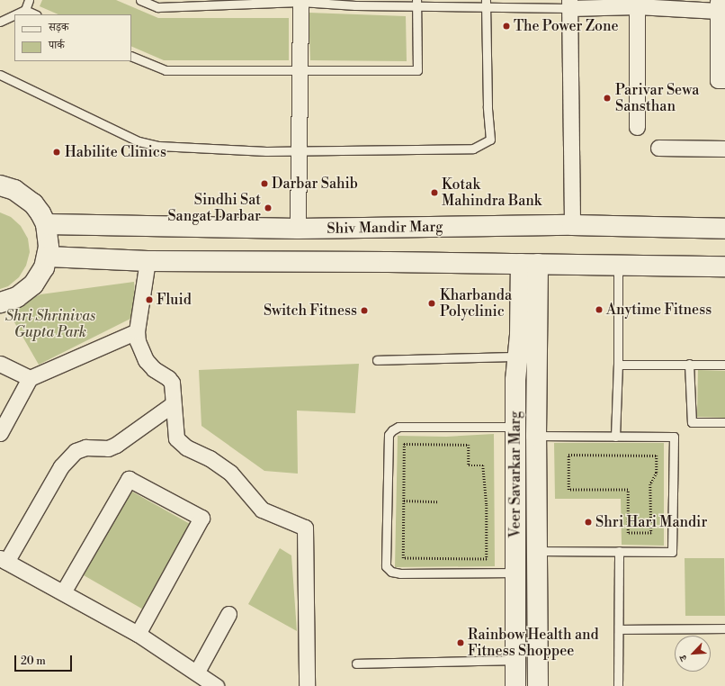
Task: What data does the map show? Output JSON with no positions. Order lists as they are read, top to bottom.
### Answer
{
  "streets": {
    "street": ["Shiv Mandir Marg", "Veer Savarkar Marg"]
  },
  "parks": ["Shri Shrinivas Gupta Park"],
  "places": [
    "The Power Zone",
    "Parivar Sewa Sansthan",
    "Habilite Clinics",
    "Darbar Sahib",
    "Kotak Mahindra Bank",
    "Sindhi Sat Sangat Darbar",
    "Fluid",
    "Kharbanda Polyclinic",
    "Anytime Fitness",
    "Switch Fitness",
    "Shri Hari Mandir",
    "Rainbow Health and Fitness Shoppee"
  ],
  "legend": ["सड़क", "पार्क"],
  "scale_bar": "20 m",
  "north": "bottom left"
}
